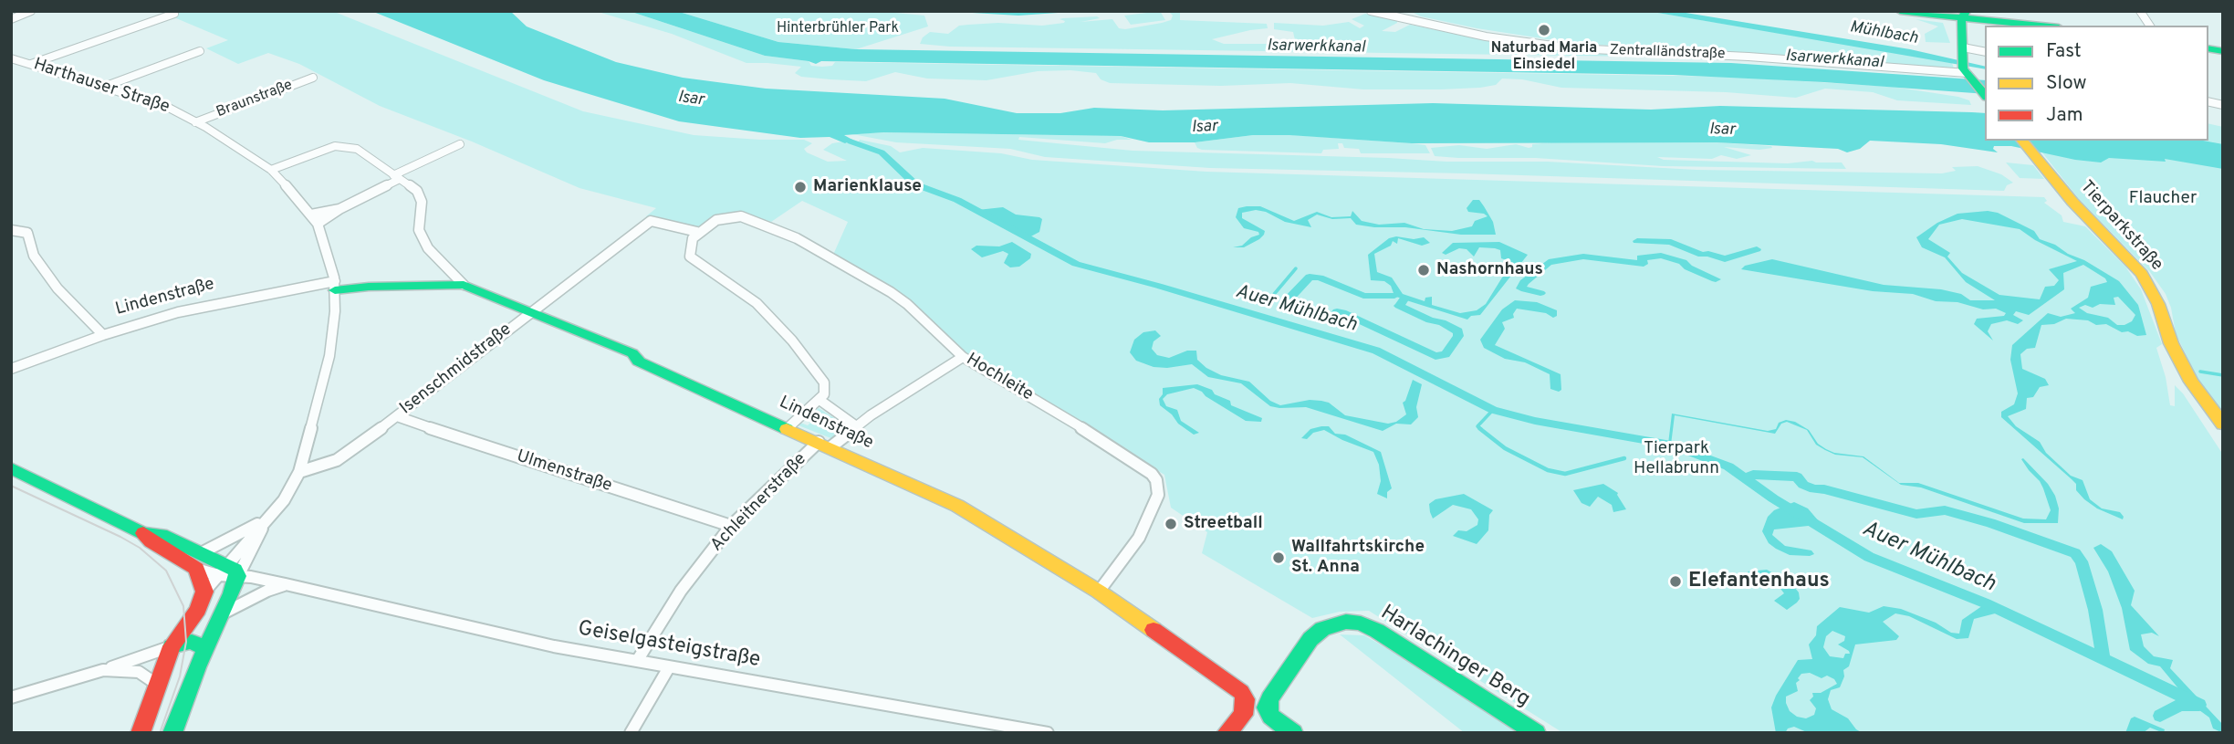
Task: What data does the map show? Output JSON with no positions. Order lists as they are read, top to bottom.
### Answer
{
  "streets": {
    "street": [
      "Zentralländstraße",
      "Harthauser Straße",
      "Braunstraße",
      "Tierparkstraße",
      "Lindenstraße",
      "Isenschmidstraße",
      "Hochleite",
      "Ulmenstraße",
      "Achleitnerstraße",
      "Geiselgasteigstraße",
      "Harlachinger Berg"
    ]
  },
  "crossings": [
    ["Harthauser Straße", "Braunstraße"],
    ["Harthauser Straße", "Lindenstraße"],
    ["Harthauser Straße", "Isenschmidstraße"],
    ["Lindenstraße", "Isenschmidstraße"],
    ["Lindenstraße", "Hochleite"],
    ["Lindenstraße", "Achleitnerstraße"],
    ["Isenschmidstraße", "Hochleite"],
    ["Isenschmidstraße", "Ulmenstraße"],
    ["Hochleite", "Achleitnerstraße"],
    ["Ulmenstraße", "Achleitnerstraße"],
    ["Achleitnerstraße", "Geiselgasteigstraße"]
  ],
  "water": [
    "Mühlbach",
    "Isarwerkkanal",
    "Isar",
    "Auer Mühlbach"
  ],
  "parks": ["Hinterbrühler Park", "Flaucher", "Tierpark Hellabrunn"],
  "places": [
    "Naturbad Maria Einsiedel",
    "Marienklause",
    "Nashornhaus",
    "Streetball",
    "Wallfahrtskirche St. Anna",
    "Elefantenhaus"
  ],
  "legend": ["Fast", "Slow", "Jam"]
}
